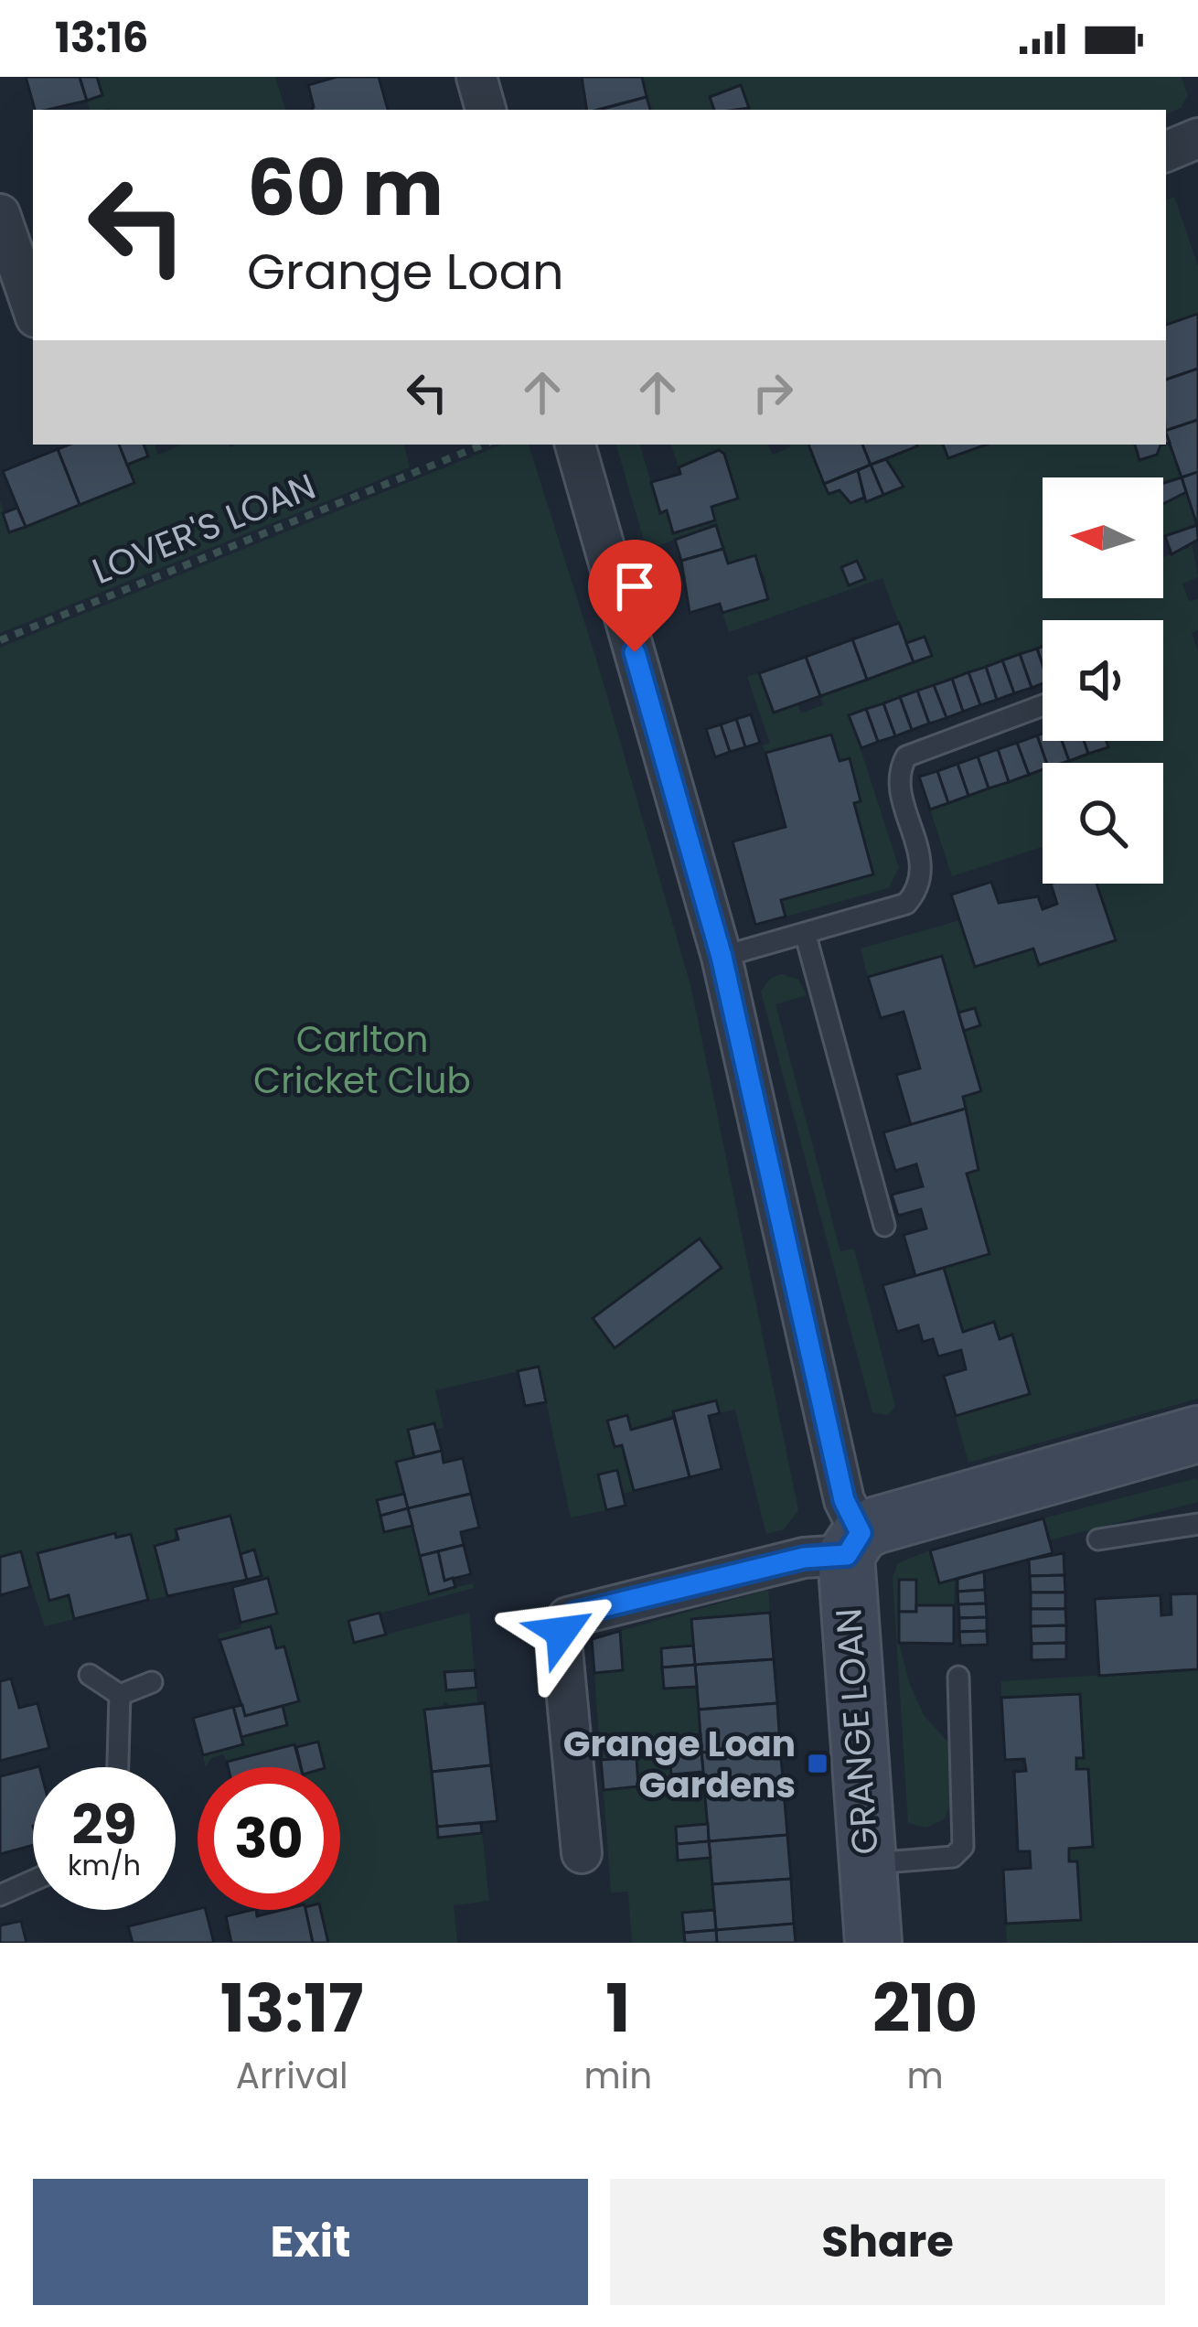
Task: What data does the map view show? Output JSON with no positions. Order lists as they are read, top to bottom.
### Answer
{
  "streets": {
    "street": ["GRANGE LOAN"],
    "path": ["LOVER'S LOAN"]
  },
  "parks": ["Carlton Cricket Club"],
  "places": {
    "transit": ["Grange Loan Gardens"]
  },
  "north": "left",
  "page": {
    "status": "13:16",
    "turn": ["60 m", "Grange Loan"],
    "speed": "29 km/h",
    "limit": "30",
    "eta": [
      "13:17",
      "Arrival",
      "1",
      "min",
      "210",
      "m"
    ],
    "buttons": ["Exit", "Share"]
  }
}
